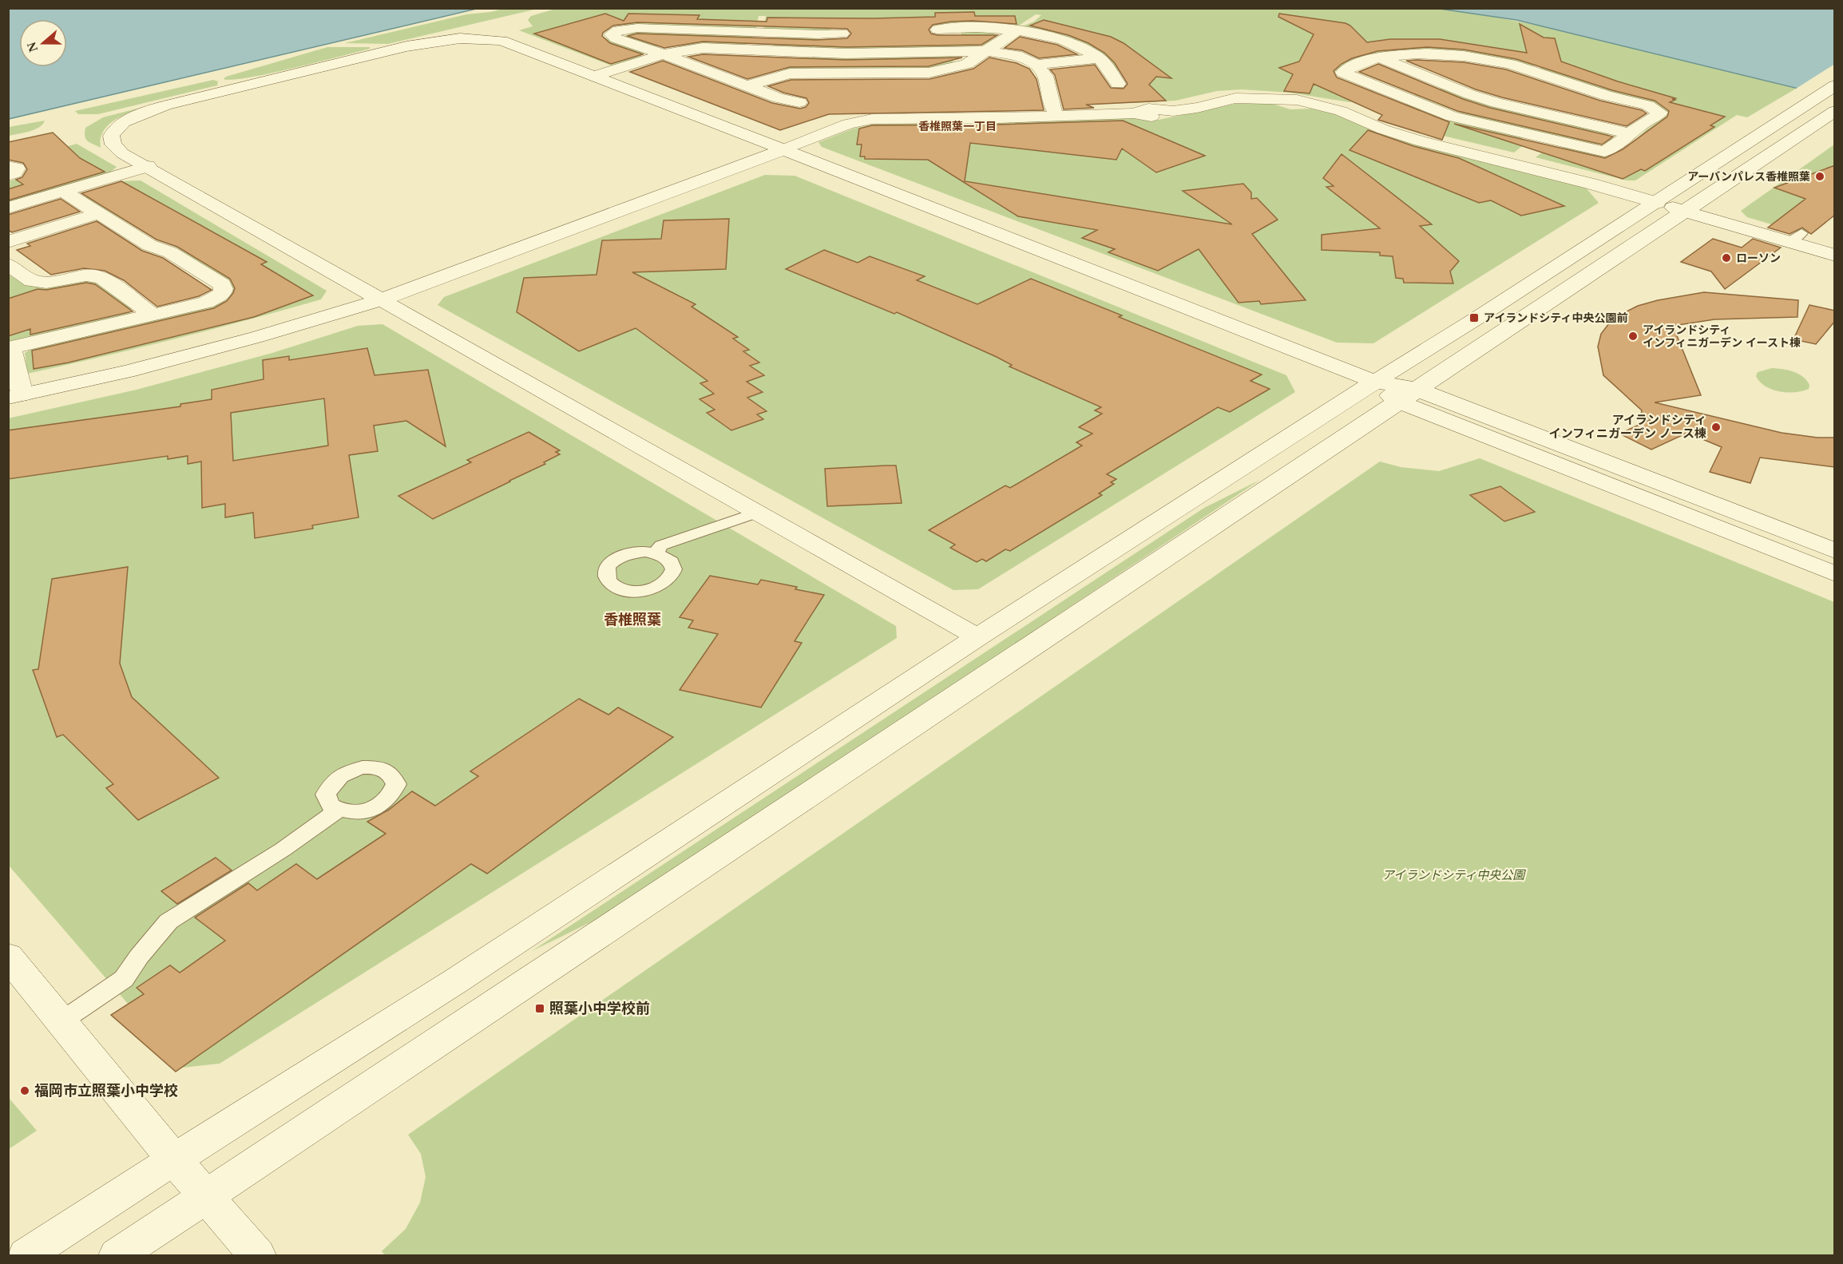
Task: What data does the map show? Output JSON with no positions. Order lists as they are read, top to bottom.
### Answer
{
  "districts": ["香椎照葉一丁目", "香椎照葉"],
  "parks": ["アイランドシティ中央公園"],
  "places": {
    "other": [
      "アーバンパレス香椎照葉",
      "ローソン",
      "アイランドシティ インフィニガーデン イースト棟",
      "アイランドシティ インフィニガーデン ノース棟",
      "福岡市立照葉小中学校"
    ],
    "transit": ["アイランドシティ中央公園前", "照葉小中学校前"]
  },
  "north": "left"
}
